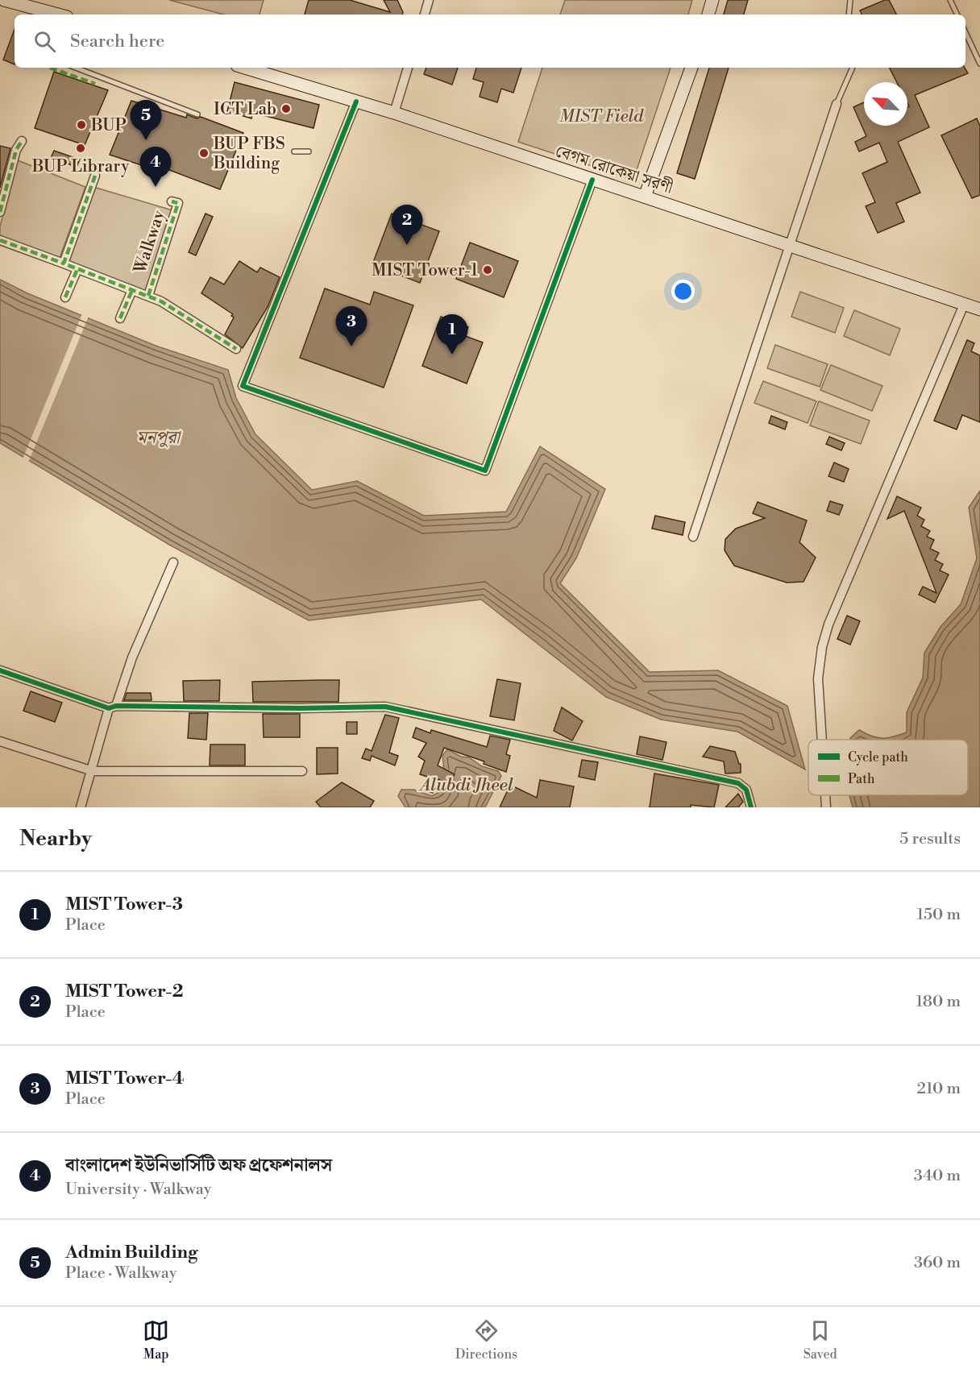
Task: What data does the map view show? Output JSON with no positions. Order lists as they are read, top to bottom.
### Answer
{
  "streets": {
    "street": ["বেগম রোকেয়া সরণী", "Walkway"]
  },
  "water": ["মনপুরা", "Alubdi Jheel"],
  "parks": ["MIST Field"],
  "places": [
    "ICT Lab",
    "BUP",
    "BUP Library",
    "BUP FBS Building",
    "MIST Tower-1"
  ],
  "legend": ["Cycle path", "Path"],
  "north": "top left",
  "page": {
    "search": "Search here",
    "pins": [
      "5",
      "4",
      "2",
      "3",
      "1"
    ],
    "heading": ["Nearby", "5 results"],
    "list": [
      {
        "mark": "1",
        "name": "MIST Tower-3",
        "note": "Place",
        "value": "150 m"
      },
      {
        "mark": "2",
        "name": "MIST Tower-2",
        "note": "Place",
        "value": "180 m"
      },
      {
        "mark": "3",
        "name": "MIST Tower-4",
        "note": "Place",
        "value": "210 m"
      },
      {
        "mark": "4",
        "name": "বাংলাদেশ ইউনিভার্সিটি অফ প্রফেশনালস",
        "note": "University · Walkway",
        "value": "340 m"
      },
      {
        "mark": "5",
        "name": "Admin Building",
        "note": "Place · Walkway",
        "value": "360 m"
      }
    ],
    "nav": ["Map", "Directions", "Saved"]
  }
}
